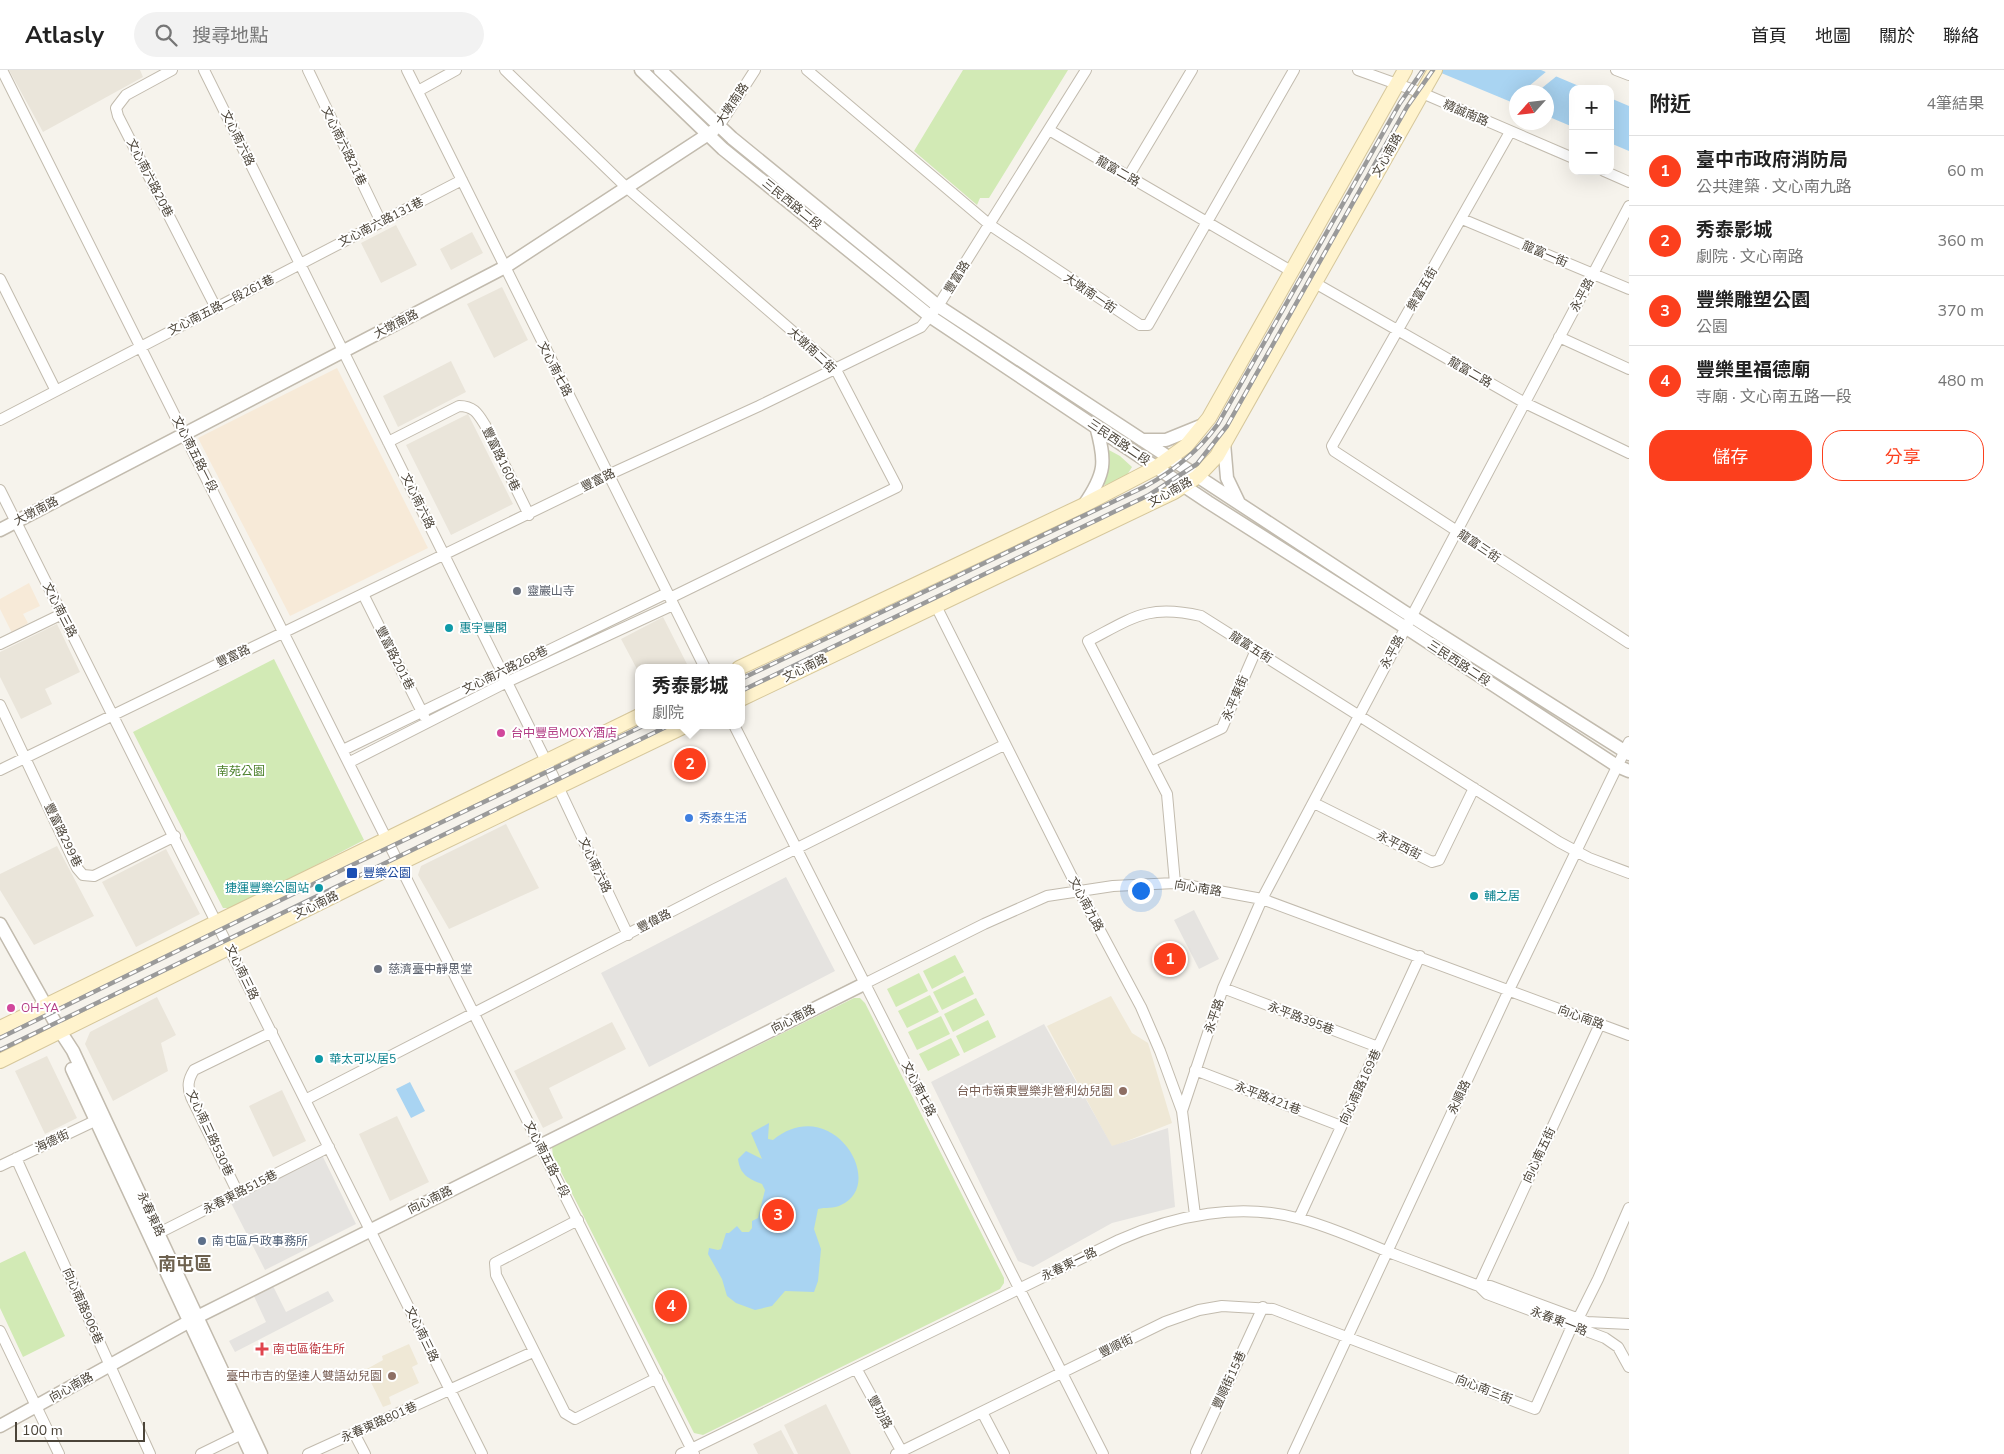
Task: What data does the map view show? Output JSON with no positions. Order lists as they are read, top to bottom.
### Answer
{
  "streets": {
    "main road": ["文心南路"],
    "street": [
      "大墩南路",
      "精誠南路",
      "文心南六路",
      "文心南六路21巷",
      "龍富二路",
      "文心南六路20巷",
      "三民西路二段",
      "文心南六路131巷",
      "龍富一街",
      "豐富路",
      "樂富五街",
      "大墩南一街",
      "永平路",
      "文心南五路一段261巷",
      "大墩南二街",
      "文心南七路",
      "文心南五路一段",
      "豐富路160巷",
      "龍富三街",
      "文心南三路",
      "龍富五街",
      "豐富路201巷",
      "文心南六路268巷",
      "永平東街",
      "豐富路299巷",
      "永平西街",
      "向心南路",
      "文心南九路",
      "豐偉路",
      "永平路395巷",
      "向心南路169巷",
      "永順路",
      "永平路421巷",
      "文心南三路530巷",
      "海德街",
      "向心南五街",
      "永春東路515巷",
      "永春東路",
      "永春東一路",
      "向心南路906巷",
      "豐順街",
      "豐順街15巷",
      "向心南三街",
      "豐功路",
      "永春東路801巷"
    ]
  },
  "crossings": [
    ["大墩南路", "文心南六路"],
    ["大墩南路", "三民西路二段"],
    ["大墩南路", "大墩南二街"],
    ["大墩南路", "文心南七路"],
    ["大墩南路", "文心南五路一段"],
    ["大墩南路", "文心南三路"],
    ["精誠南路", "文心南路"],
    ["精誠南路", "樂富五街"],
    ["文心南六路", "文心南路"],
    ["文心南六路", "文心南六路131巷"],
    ["文心南六路", "豐富路"],
    ["文心南六路", "文心南五路一段261巷"],
    ["文心南六路", "豐富路160巷"],
    ["文心南六路", "文心南六路268巷"],
    ["文心南六路", "豐偉路"],
    ["文心南六路21巷", "文心南六路131巷"],
    ["文心南路", "龍富二路"],
    ["文心南路", "三民西路二段"],
    ["文心南路", "文心南五路一段"],
    ["文心南路", "文心南三路"],
    ["文心南路", "文心南九路"],
    ["文心南路", "永春東路"],
    ["龍富二路", "豐富路"],
    ["龍富二路", "樂富五街"],
    ["龍富二路", "大墩南一街"],
    ["龍富二路", "永平路"],
    ["文心南六路20巷", "文心南五路一段261巷"],
    ["三民西路二段", "豐富路"],
    ["三民西路二段", "永平路"],
    ["三民西路二段", "永順路"],
    ["文心南六路131巷", "文心南五路一段261巷"],
    ["文心南六路131巷", "文心南七路"],
    ["龍富一街", "樂富五街"],
    ["龍富一街", "永平路"],
    ["豐富路", "大墩南一街"],
    ["豐富路", "大墩南二街"],
    ["豐富路", "文心南七路"],
    ["豐富路", "文心南五路一段"],
    ["豐富路", "豐富路160巷"],
    ["豐富路", "文心南三路"],
    ["豐富路", "豐富路201巷"],
    ["豐富路", "豐富路299巷"],
    ["樂富五街", "龍富三街"],
    ["永平路", "龍富三街"],
    ["永平路", "龍富五街"],
    ["永平路", "永平西街"],
    ["永平路", "向心南路"],
    ["永平路", "文心南九路"],
    ["永平路", "永平路395巷"],
    ["永平路", "永平路421巷"],
    ["文心南五路一段261巷", "文心南五路一段"],
    ["大墩南二街", "文心南七路"],
    ["大墩南二街", "文心南六路268巷"],
    ["文心南七路", "文心南六路268巷"],
    ["文心南七路", "向心南路"],
    ["文心南七路", "豐偉路"],
    ["文心南七路", "永春東一路"],
    ["文心南七路", "豐順街"],
    ["文心南五路一段", "文心南六路268巷"],
    ["文心南五路一段", "向心南路"],
    ["文心南五路一段", "豐偉路"],
    ["文心南五路一段", "永春東一路"],
    ["文心南三路", "豐富路299巷"],
    ["文心南三路", "向心南路"],
    ["文心南三路", "豐偉路"],
    ["文心南三路", "文心南三路530巷"],
    ["文心南三路", "永春東路515巷"],
    ["文心南三路", "永春東路801巷"],
    ["龍富五街", "永平東街"],
    ["龍富五街", "永平西街"],
    ["龍富五街", "向心南路"],
    ["龍富五街", "永順路"],
    ["豐富路201巷", "文心南六路268巷"],
    ["向心南路", "文心南九路"],
    ["向心南路", "向心南路169巷"],
    ["向心南路", "永順路"],
    ["向心南路", "向心南五街"],
    ["向心南路", "永春東路"],
    ["向心南路", "向心南路906巷"],
    ["文心南九路", "豐偉路"],
    ["文心南九路", "永春東一路"],
    ["永平路395巷", "向心南路169巷"],
    ["向心南路169巷", "永平路421巷"],
    ["向心南路169巷", "永春東一路"],
    ["永順路", "永春東一路"],
    ["永順路", "豐順街"],
    ["永順路", "向心南三街"],
    ["文心南三路530巷", "永春東路515巷"],
    ["海德街", "永春東路"],
    ["海德街", "向心南路906巷"],
    ["向心南五街", "永春東一路"],
    ["永春東路515巷", "永春東路"],
    ["永春東一路", "向心南三街"],
    ["永春東一路", "豐功路"],
    ["豐順街", "豐順街15巷"],
    ["豐順街", "向心南三街"],
    ["豐順街", "豐功路"]
  ],
  "districts": ["南屯區"],
  "parks": ["南苑公園"],
  "places": {
    "other": [
      "靈巖山寺",
      "惠宇豐閣",
      "台中豐邑MOXY酒店",
      "秀泰生活",
      "捷運豐樂公園站",
      "輔之居",
      "慈濟臺中靜思堂",
      "OH-YA",
      "華太可以居5",
      "台中市嶺東豐樂非營利幼兒園",
      "南屯區戶政事務所",
      "臺中市吉的堡達人雙語幼兒園"
    ],
    "transit": ["豐樂公園"],
    "health": ["南屯區衛生所"]
  },
  "scale_bar": "100 m",
  "north": "bottom left",
  "page": {
    "header": "Atlasly",
    "search": "搜尋地點",
    "nav": [
      "首頁",
      "地圖",
      "關於",
      "聯絡"
    ],
    "heading": ["附近", "4筆結果"],
    "map_buttons": ["+", "−"],
    "list": [
      {
        "mark": "1",
        "name": "臺中市政府消防局",
        "note": "公共建築 · 文心南九路",
        "value": "60 m"
      },
      {
        "mark": "2",
        "name": "秀泰影城",
        "note": "劇院 · 文心南路",
        "value": "360 m"
      },
      {
        "mark": "3",
        "name": "豐樂雕塑公園",
        "note": "公園",
        "value": "370 m"
      },
      {
        "mark": "4",
        "name": "豐樂里福德廟",
        "note": "寺廟 · 文心南五路一段",
        "value": "480 m"
      }
    ],
    "buttons": ["儲存", "分享"],
    "popup": ["秀泰影城", "劇院"],
    "pins": [
      "2",
      "1",
      "3",
      "4"
    ],
    "scale": "100 m"
  }
}
